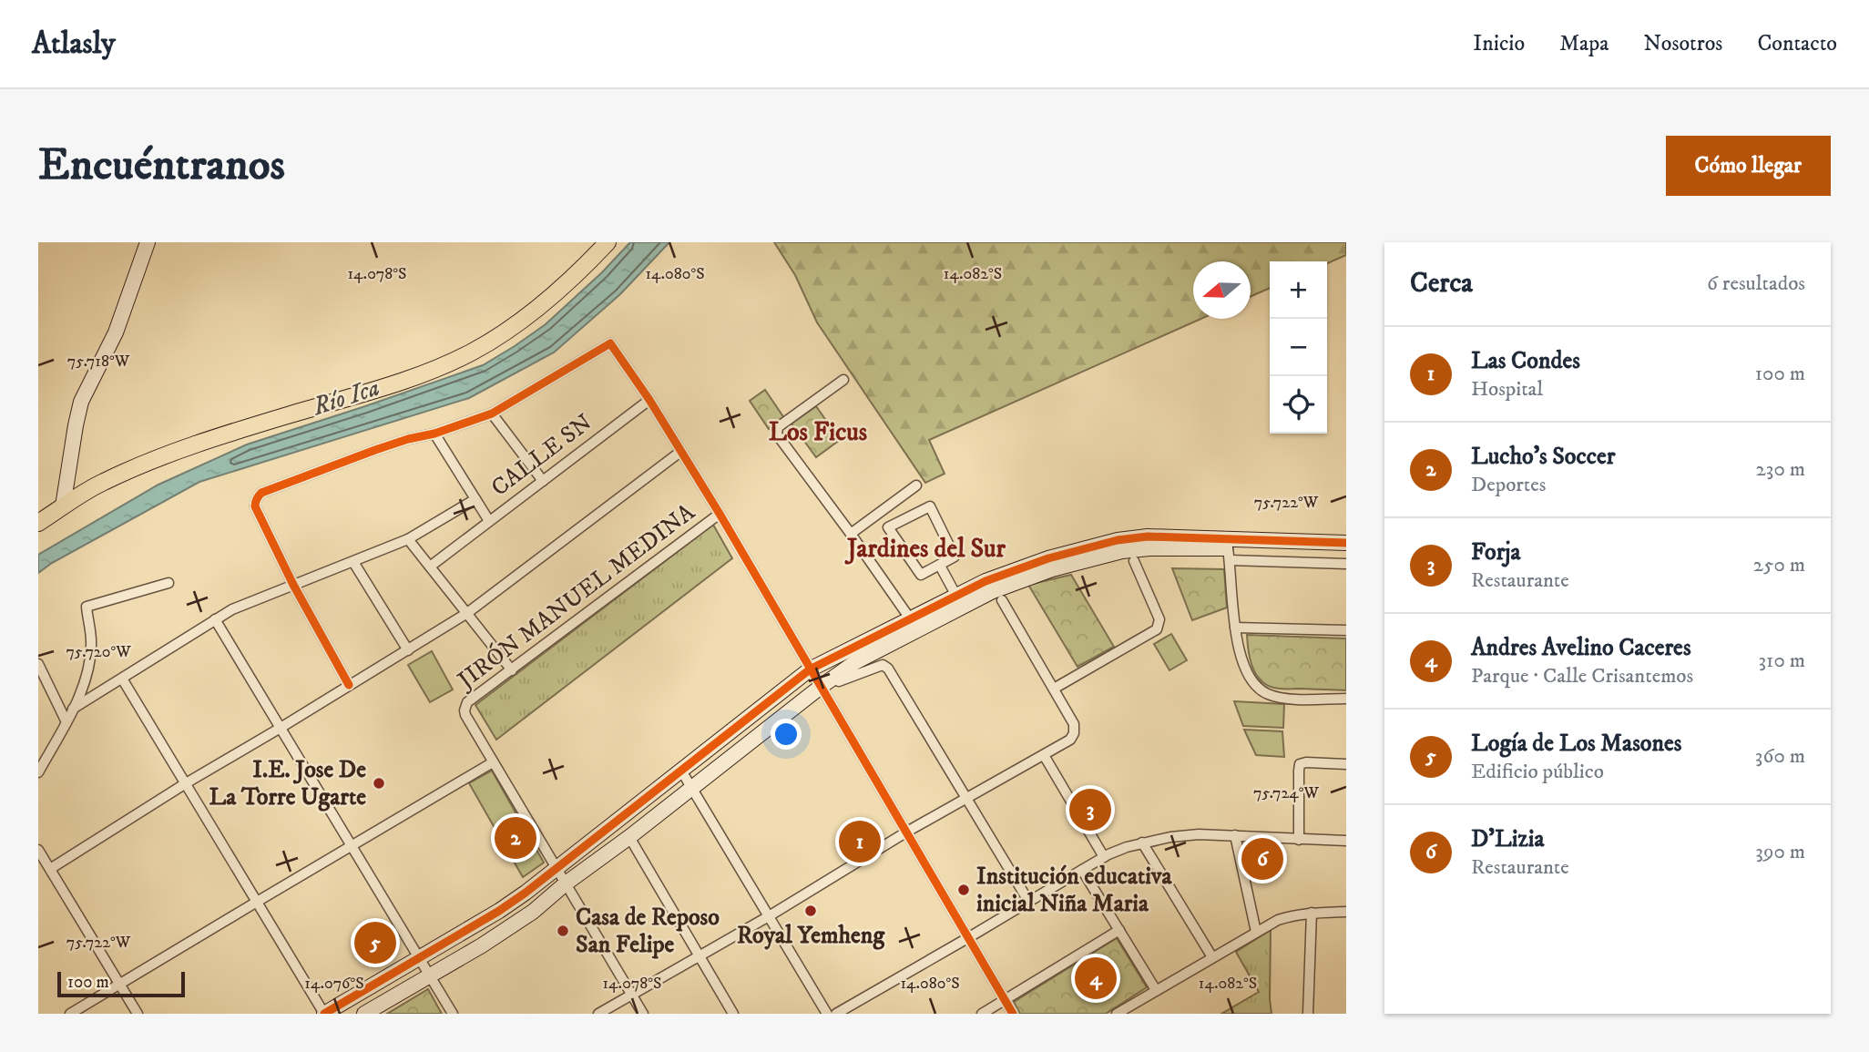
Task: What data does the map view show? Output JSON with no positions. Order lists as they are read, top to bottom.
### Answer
{
  "streets": {
    "street": ["CALLE SN", "JIRÓN MANUEL MEDINA"]
  },
  "districts": ["Los Ficus", "Jardines del Sur"],
  "water": ["Río Ica"],
  "places": [
    "I.E. Jose De La Torre Ugarte",
    "Institución educativa inicial Niña Maria",
    "Royal Yemheng",
    "Casa de Reposo San Felipe"
  ],
  "scale_bar": "100 m",
  "north": "left",
  "page": {
    "header": "Atlasly",
    "nav": [
      "Inicio",
      "Mapa",
      "Nosotros",
      "Contacto"
    ],
    "buttons": "Cómo llegar",
    "title": "Encuéntranos",
    "heading": ["Cerca", "6 resultados"],
    "map_buttons": ["+", "−"],
    "list": [
      {
        "mark": "1",
        "name": "Las Condes",
        "note": "Hospital",
        "value": "100 m"
      },
      {
        "mark": "2",
        "name": "Lucho's Soccer",
        "note": "Deportes",
        "value": "230 m"
      },
      {
        "mark": "3",
        "name": "Forja",
        "note": "Restaurante",
        "value": "250 m"
      },
      {
        "mark": "4",
        "name": "Andres Avelino Caceres",
        "note": "Parque · Calle Crisantemos",
        "value": "310 m"
      },
      {
        "mark": "5",
        "name": "Logía de Los Masones",
        "note": "Edificio público",
        "value": "360 m"
      },
      {
        "mark": "6",
        "name": "D'Lizia",
        "note": "Restaurante",
        "value": "390 m"
      }
    ],
    "pins": [
      "3",
      "2",
      "1",
      "6",
      "5",
      "4"
    ],
    "scale": "100 m"
  },
  "coordinates": [
    "14.078°S",
    "14.080°S",
    "14.082°S",
    "75.718°W",
    "75.722°W",
    "75.720°W",
    "75.724°W",
    "14.076°S"
  ]
}
